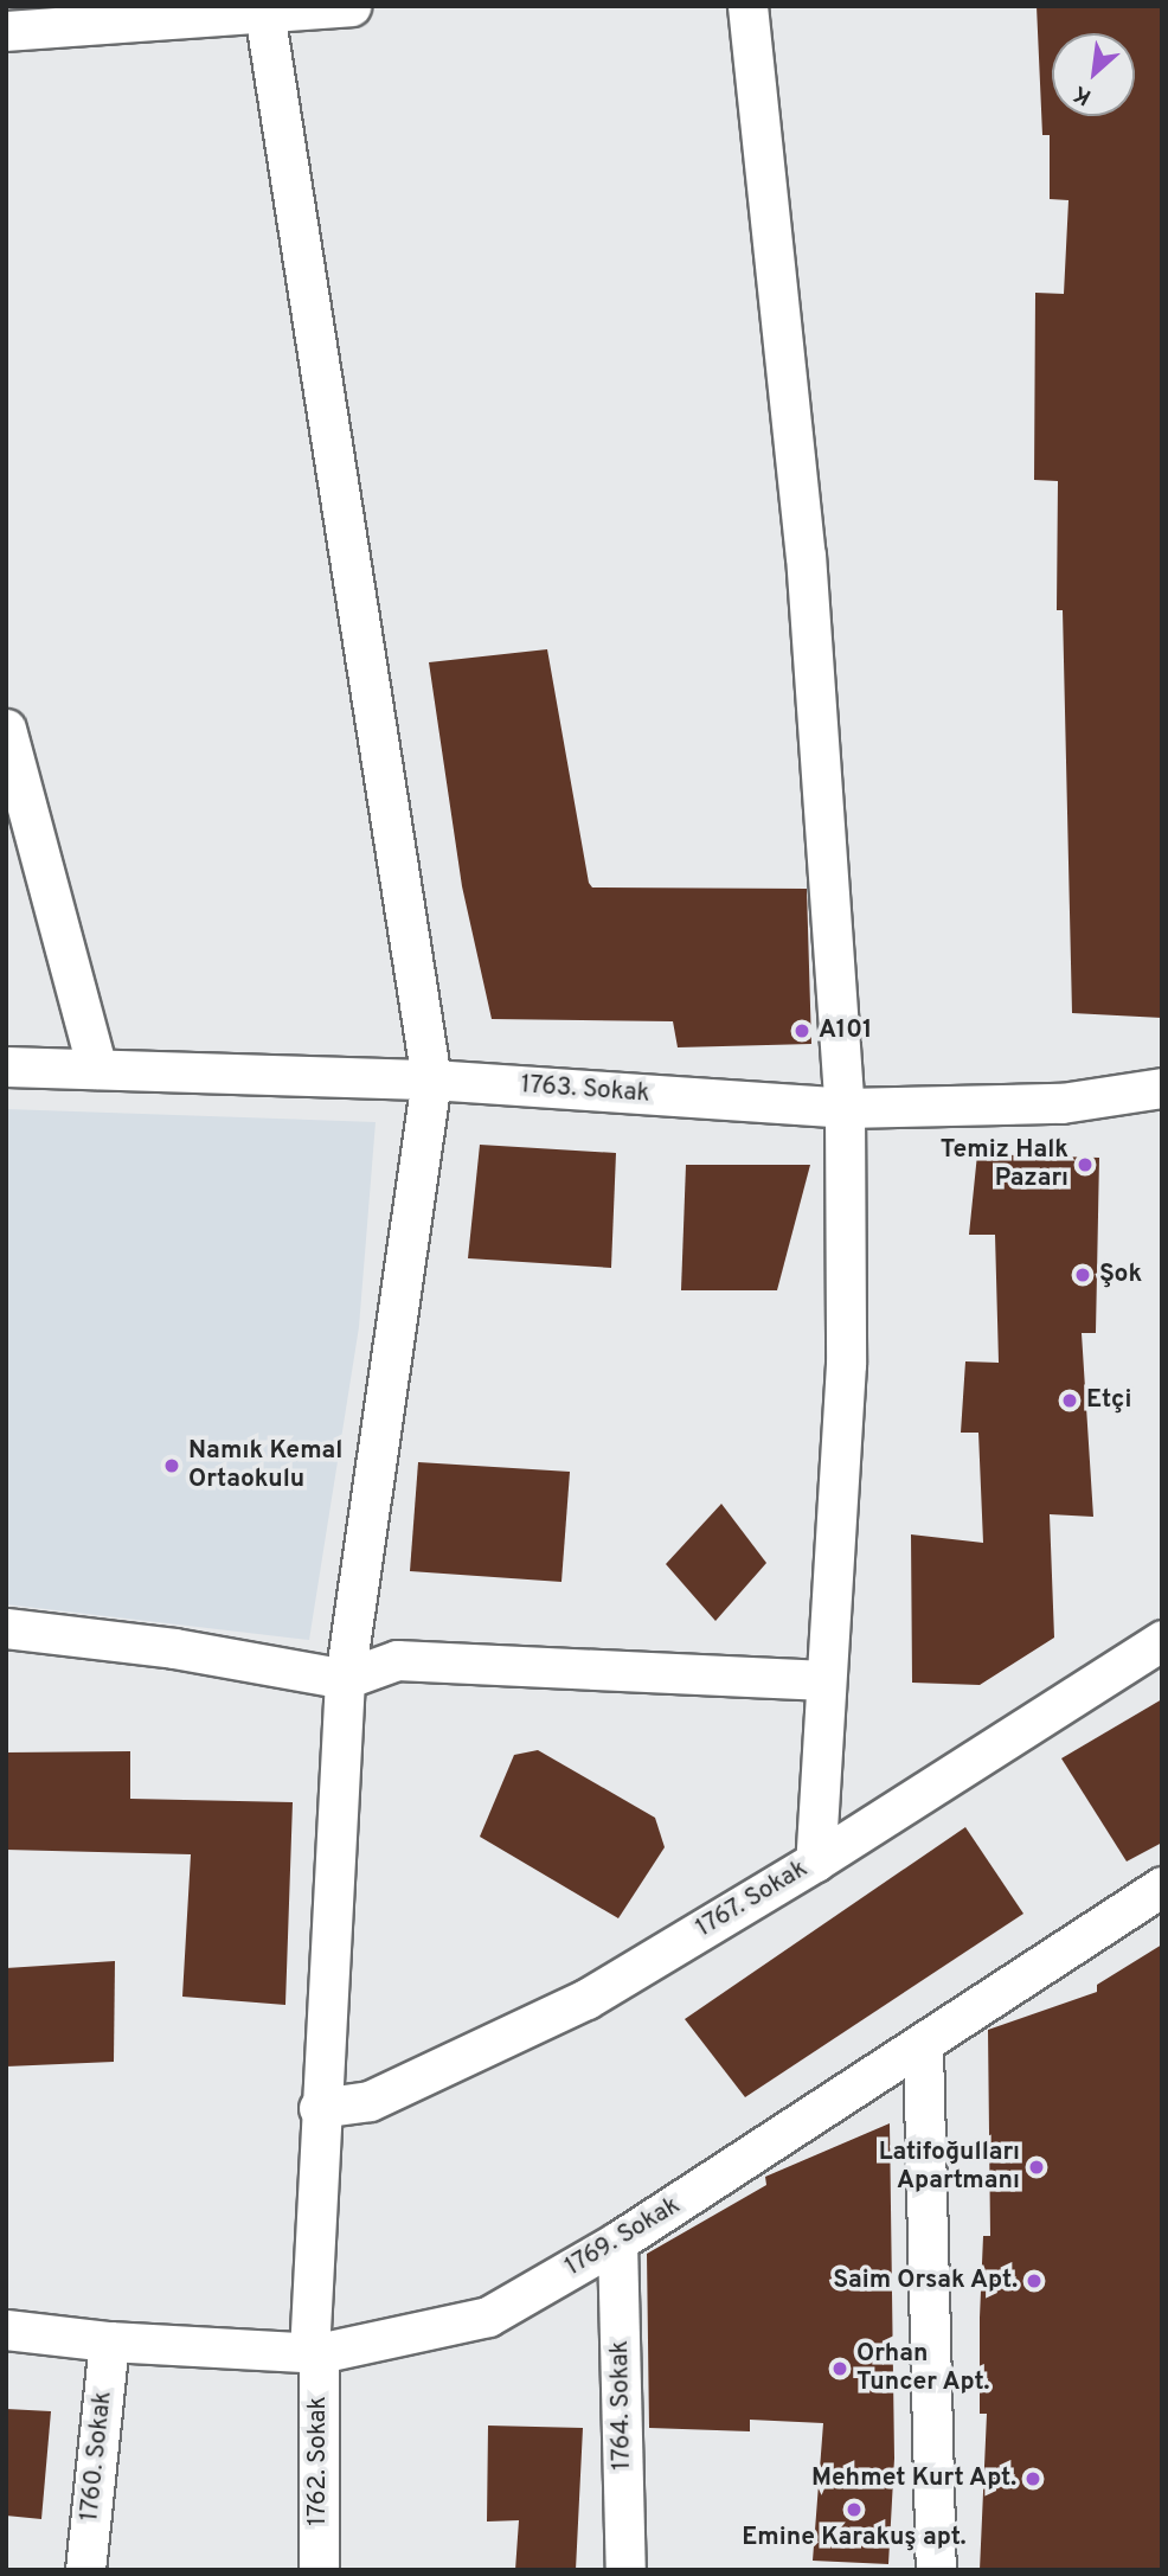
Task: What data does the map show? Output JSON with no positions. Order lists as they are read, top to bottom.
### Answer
{
  "streets": {
    "street": [
      "1763. Sokak",
      "1767. Sokak",
      "1769. Sokak",
      "1764. Sokak",
      "1760. Sokak",
      "1762. Sokak"
    ]
  },
  "crossings": [
    ["1763. Sokak", "1762. Sokak"],
    ["1767. Sokak", "1762. Sokak"],
    ["1769. Sokak", "1764. Sokak"],
    ["1769. Sokak", "1760. Sokak"],
    ["1769. Sokak", "1762. Sokak"]
  ],
  "places": [
    "A101",
    "Temiz Halk Pazarı",
    "Şok",
    "Etçi",
    "Namık Kemal Ortaokulu",
    "Latifoğulları Apartmanı",
    "Saim Orsak Apt.",
    "Orhan Tuncer Apt.",
    "Mehmet Kurt Apt.",
    "Emine Karakuş apt."
  ],
  "north": "bottom left"
}
